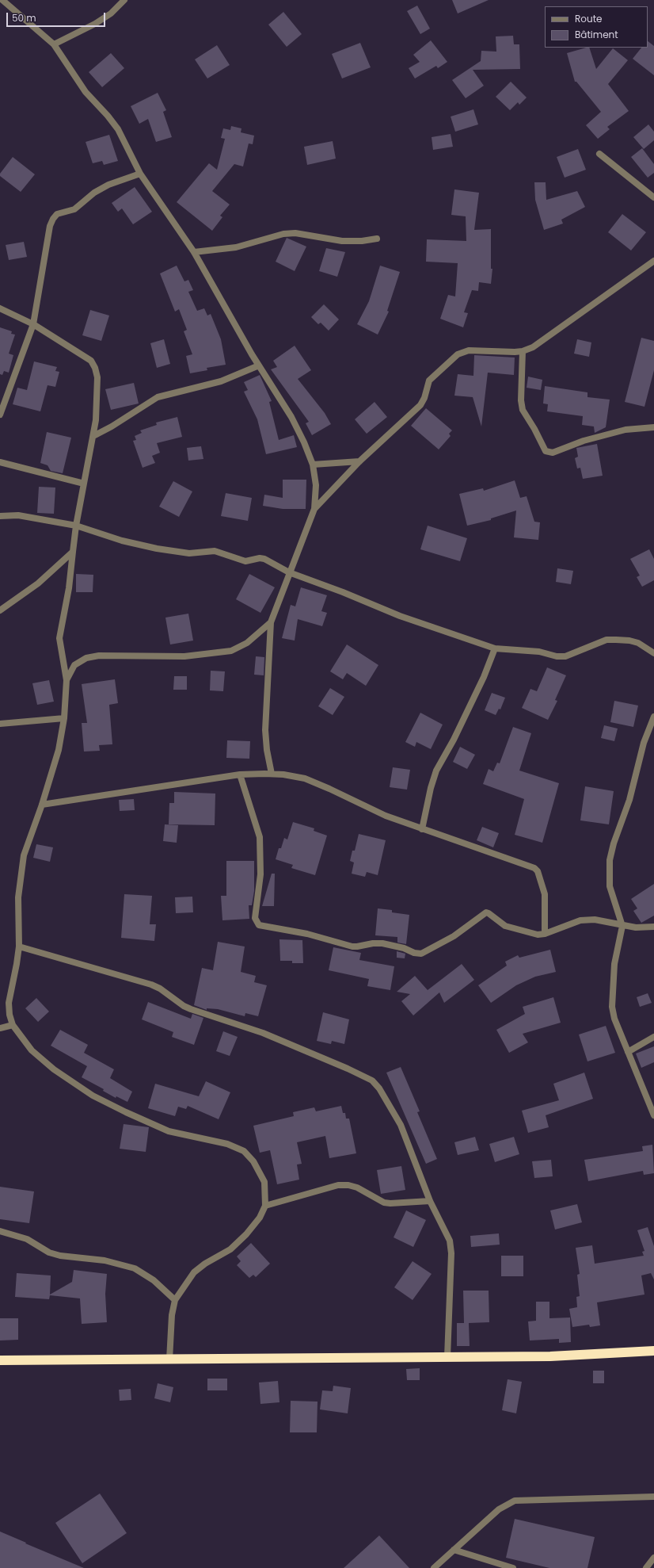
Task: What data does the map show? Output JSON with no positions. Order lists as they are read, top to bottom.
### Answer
{
  "legend": ["Route", "Bâtiment"],
  "scale_bar": "50 m"
}
